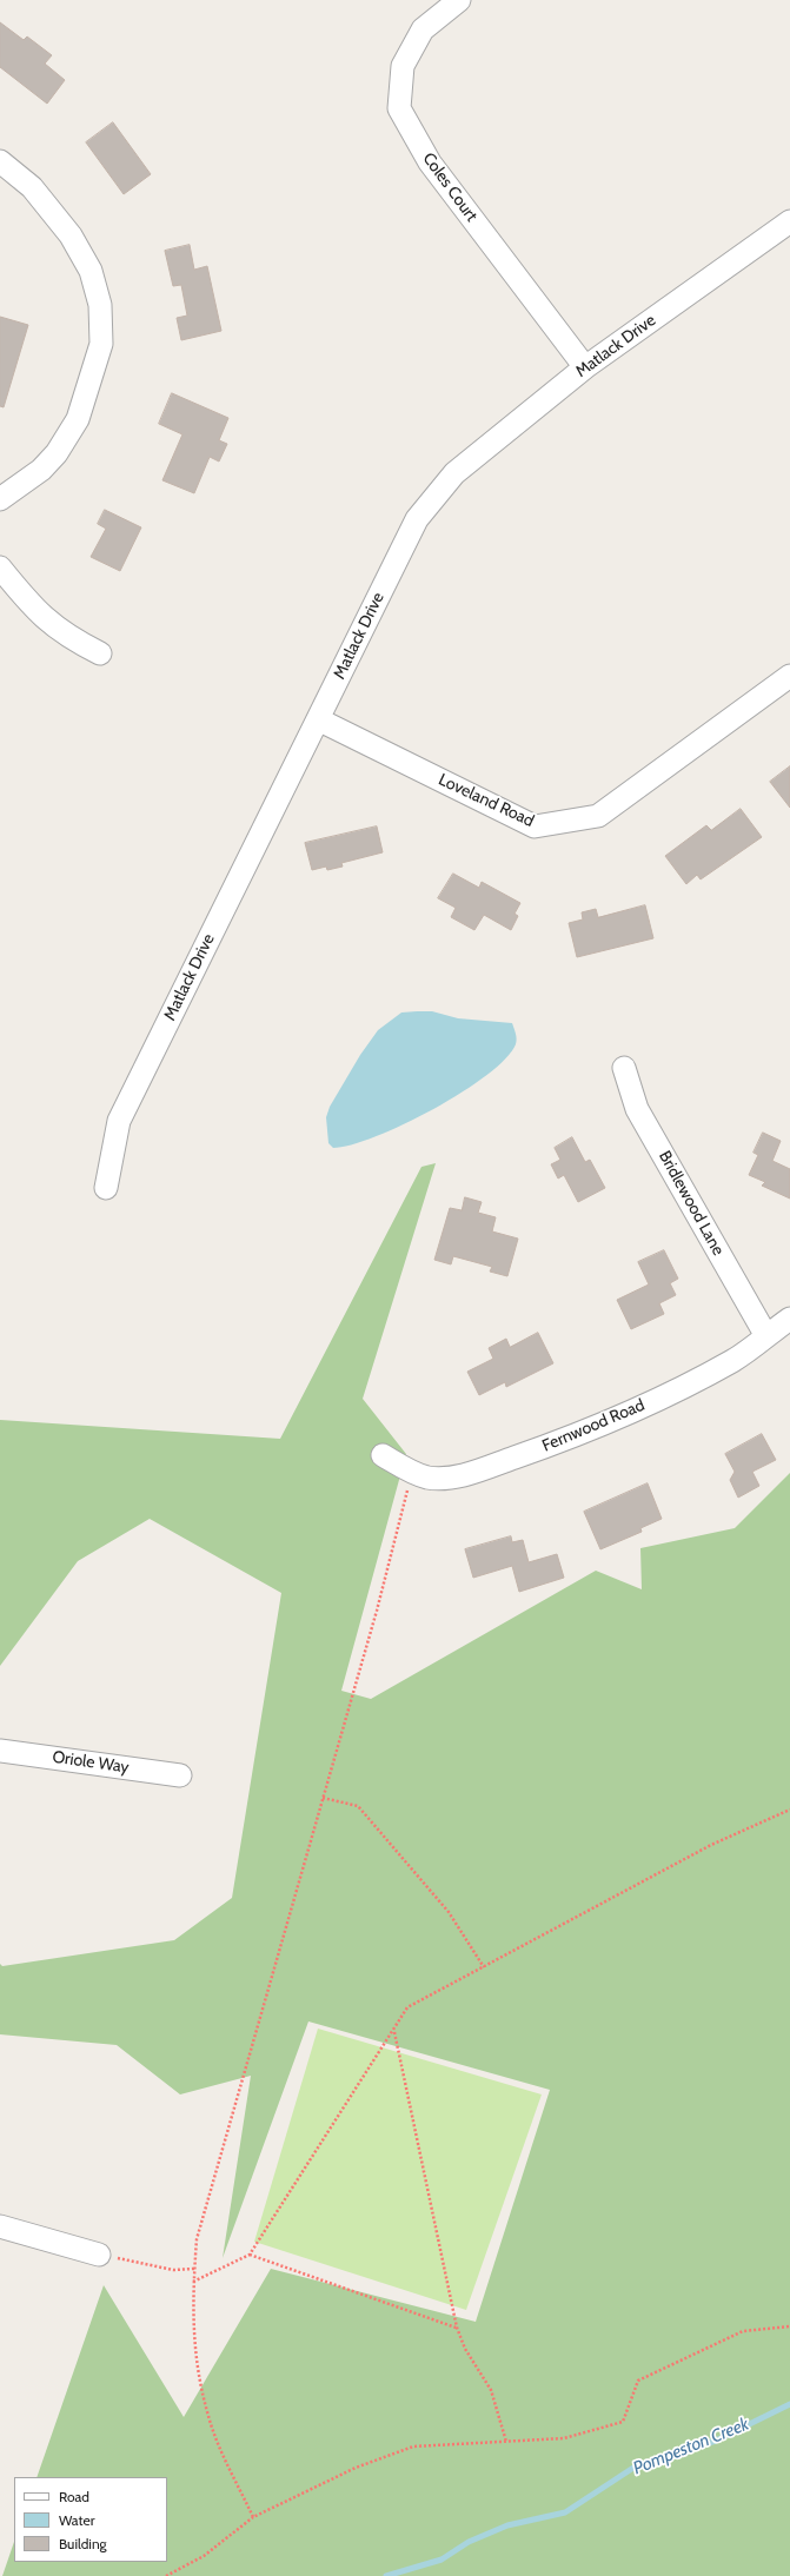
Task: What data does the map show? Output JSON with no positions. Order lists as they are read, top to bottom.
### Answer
{
  "streets": {
    "street": [
      "Coles Court",
      "Matlack Drive",
      "Loveland Road",
      "Bridlewood Lane",
      "Fernwood Road",
      "Oriole Way"
    ]
  },
  "crossings": [
    ["Coles Court", "Matlack Drive"],
    ["Matlack Drive", "Loveland Road"],
    ["Bridlewood Lane", "Fernwood Road"]
  ],
  "water": ["Pompeston Creek"],
  "legend": ["Road", "Water", "Building"]
}
